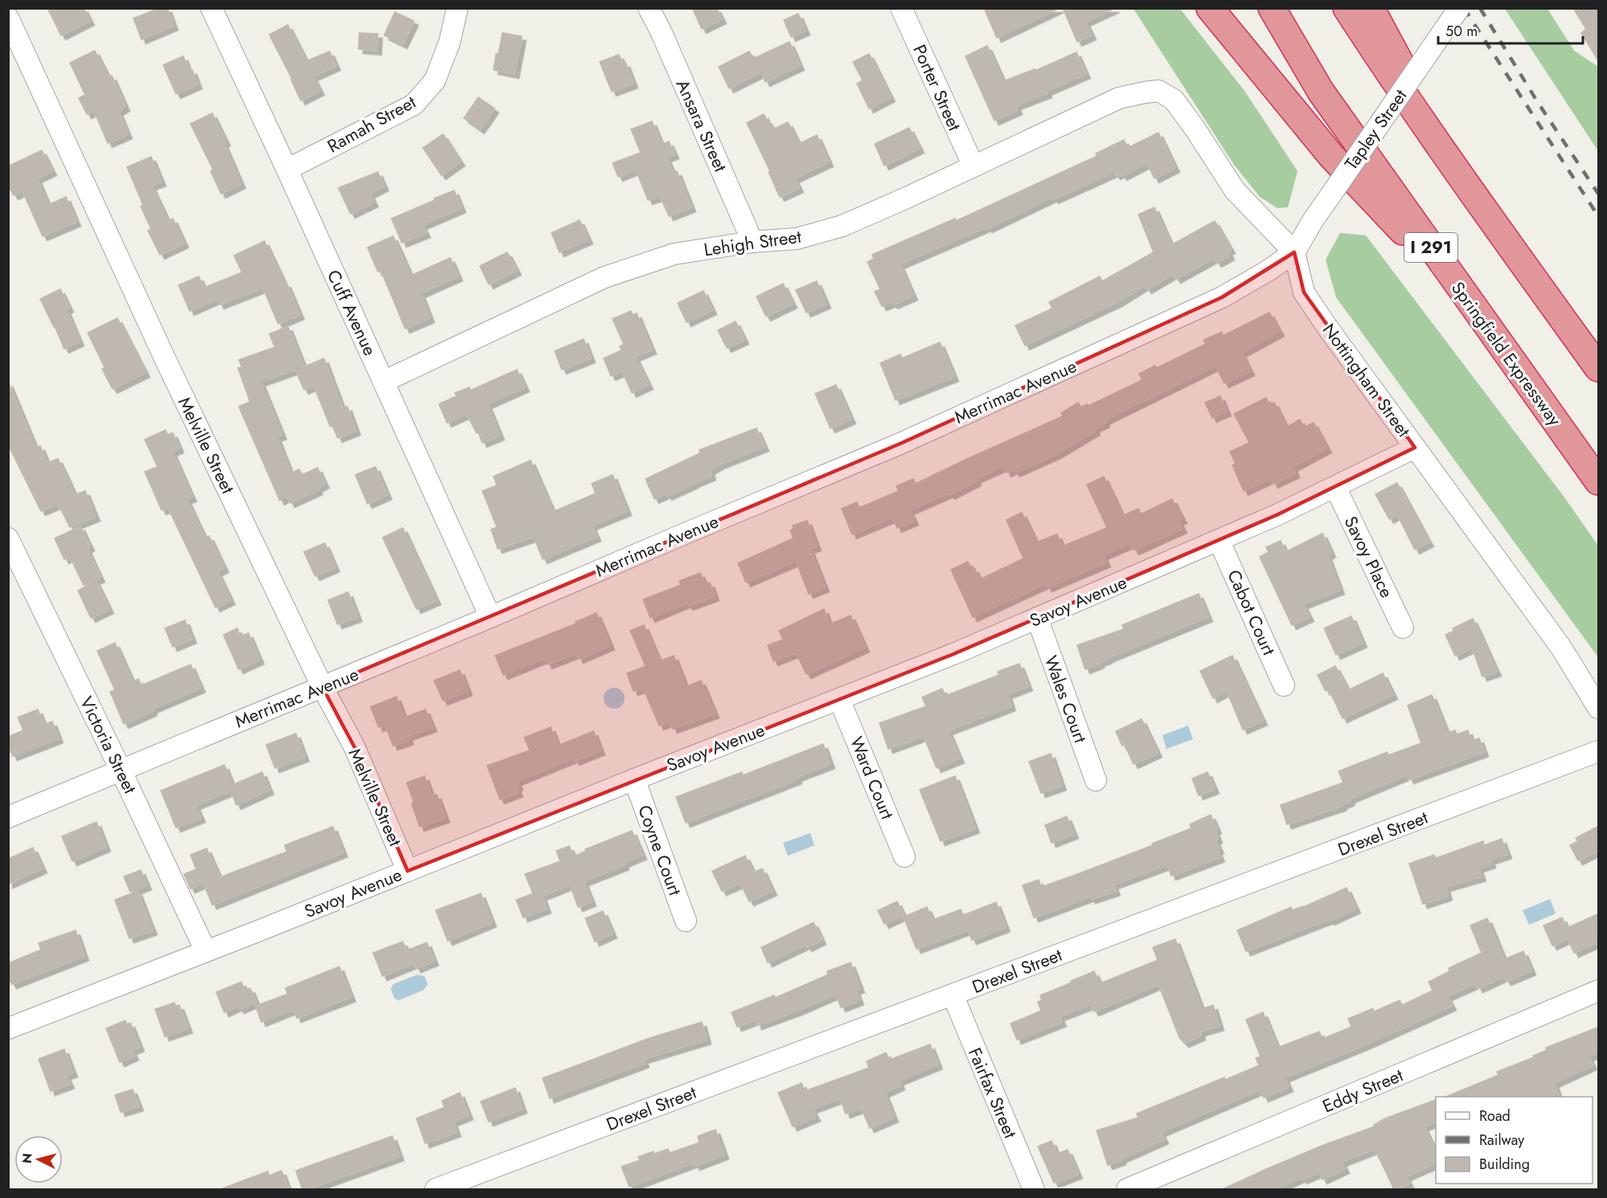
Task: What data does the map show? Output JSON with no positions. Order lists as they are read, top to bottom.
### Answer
{
  "streets": {
    "highway": ["I 291", "Springfield Expressway"],
    "street": [
      "Porter Street",
      "Ramah Street",
      "Ansara Street",
      "Tapley Street",
      "Lehigh Street",
      "Cuff Avenue",
      "Nottingham Street",
      "Merrimac Avenue",
      "Melville Street",
      "Savoy Place",
      "Savoy Avenue",
      "Cabot Court",
      "Wales Court",
      "Victoria Street",
      "Ward Court",
      "Drexel Street",
      "Coyne Court",
      "Eddy Street",
      "Fairfax Street"
    ]
  },
  "crossings": [
    ["Porter Street", "Lehigh Street"],
    ["Ramah Street", "Cuff Avenue"],
    ["Ansara Street", "Lehigh Street"],
    ["Tapley Street", "Lehigh Street"],
    ["Tapley Street", "Nottingham Street"],
    ["Tapley Street", "Merrimac Avenue"],
    ["Lehigh Street", "Cuff Avenue"],
    ["Lehigh Street", "Nottingham Street"],
    ["Lehigh Street", "Merrimac Avenue"],
    ["Cuff Avenue", "Merrimac Avenue"],
    ["Nottingham Street", "Merrimac Avenue"],
    ["Nottingham Street", "Savoy Avenue"],
    ["Merrimac Avenue", "Melville Street"],
    ["Merrimac Avenue", "Victoria Street"],
    ["Melville Street", "Savoy Avenue"],
    ["Savoy Place", "Savoy Avenue"],
    ["Savoy Avenue", "Cabot Court"],
    ["Savoy Avenue", "Wales Court"],
    ["Savoy Avenue", "Victoria Street"],
    ["Savoy Avenue", "Ward Court"],
    ["Savoy Avenue", "Coyne Court"],
    ["Drexel Street", "Fairfax Street"]
  ],
  "legend": ["Road", "Railway", "Building"],
  "scale_bar": "50 m",
  "north": "left"
}
